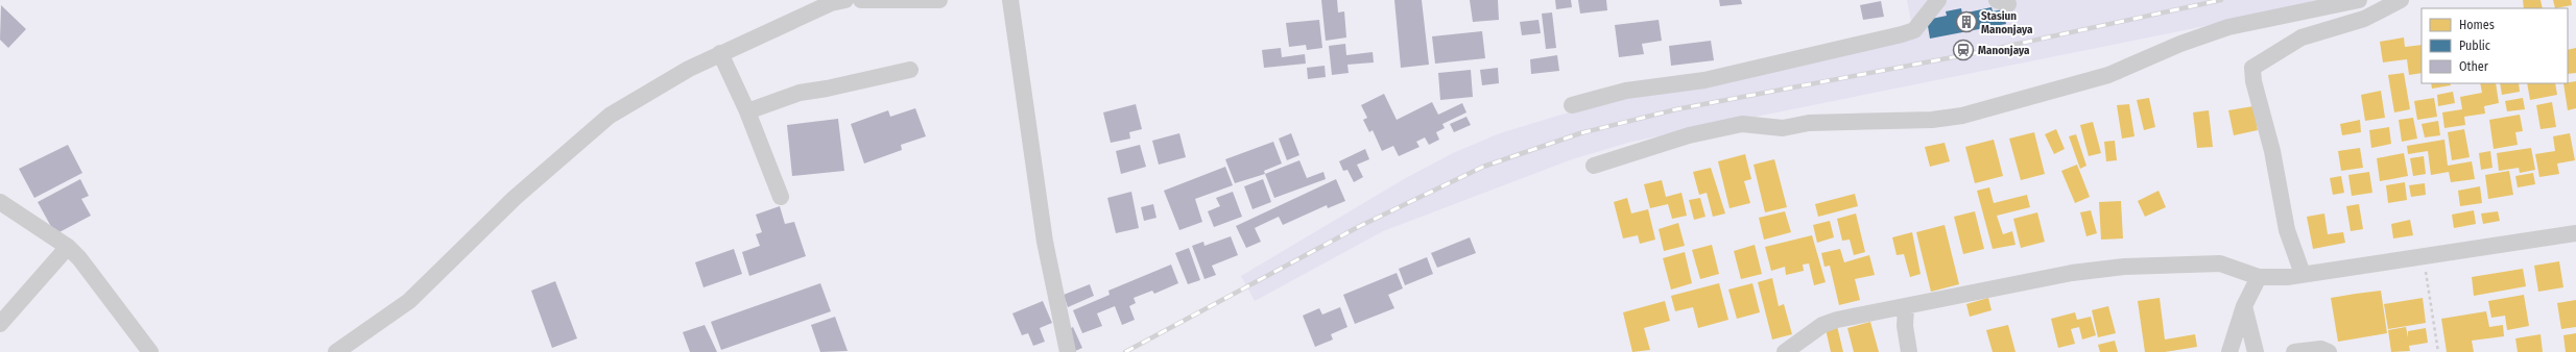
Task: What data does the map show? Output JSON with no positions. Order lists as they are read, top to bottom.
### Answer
{
  "places": {
    "building": ["Stasiun Manonjaya"],
    "station": ["Manonjaya"]
  },
  "legend": ["Homes", "Public", "Other"]
}
